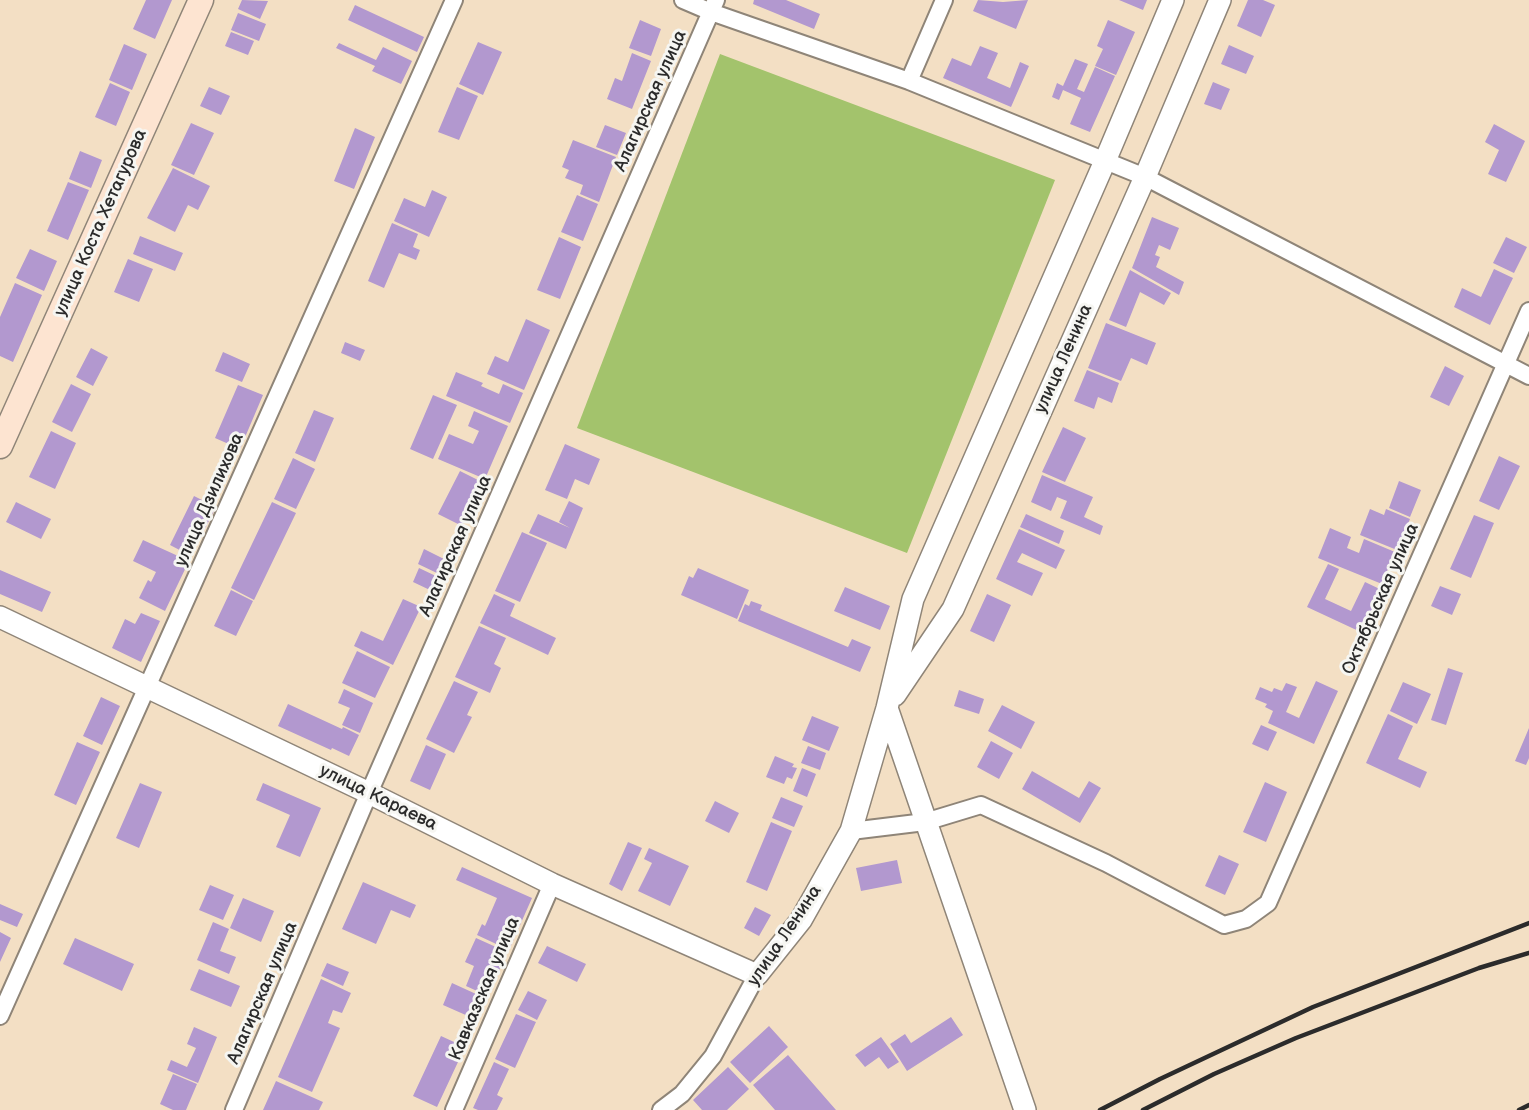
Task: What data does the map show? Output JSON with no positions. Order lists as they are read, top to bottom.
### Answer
{
  "streets": {
    "main road": ["улица Коста Хетагурова"],
    "street": [
      "Алагирская улица",
      "улица Ленина",
      "улица Дзилихова",
      "Октябрьская улица",
      "улица Караева",
      "Кавказская улица"
    ]
  },
  "crossings": [
    ["Алагирская улица", "улица Караева"],
    ["улица Ленина", "улица Караева"],
    ["улица Дзилихова", "улица Караева"],
    ["улица Караева", "Кавказская улица"]
  ]
}
